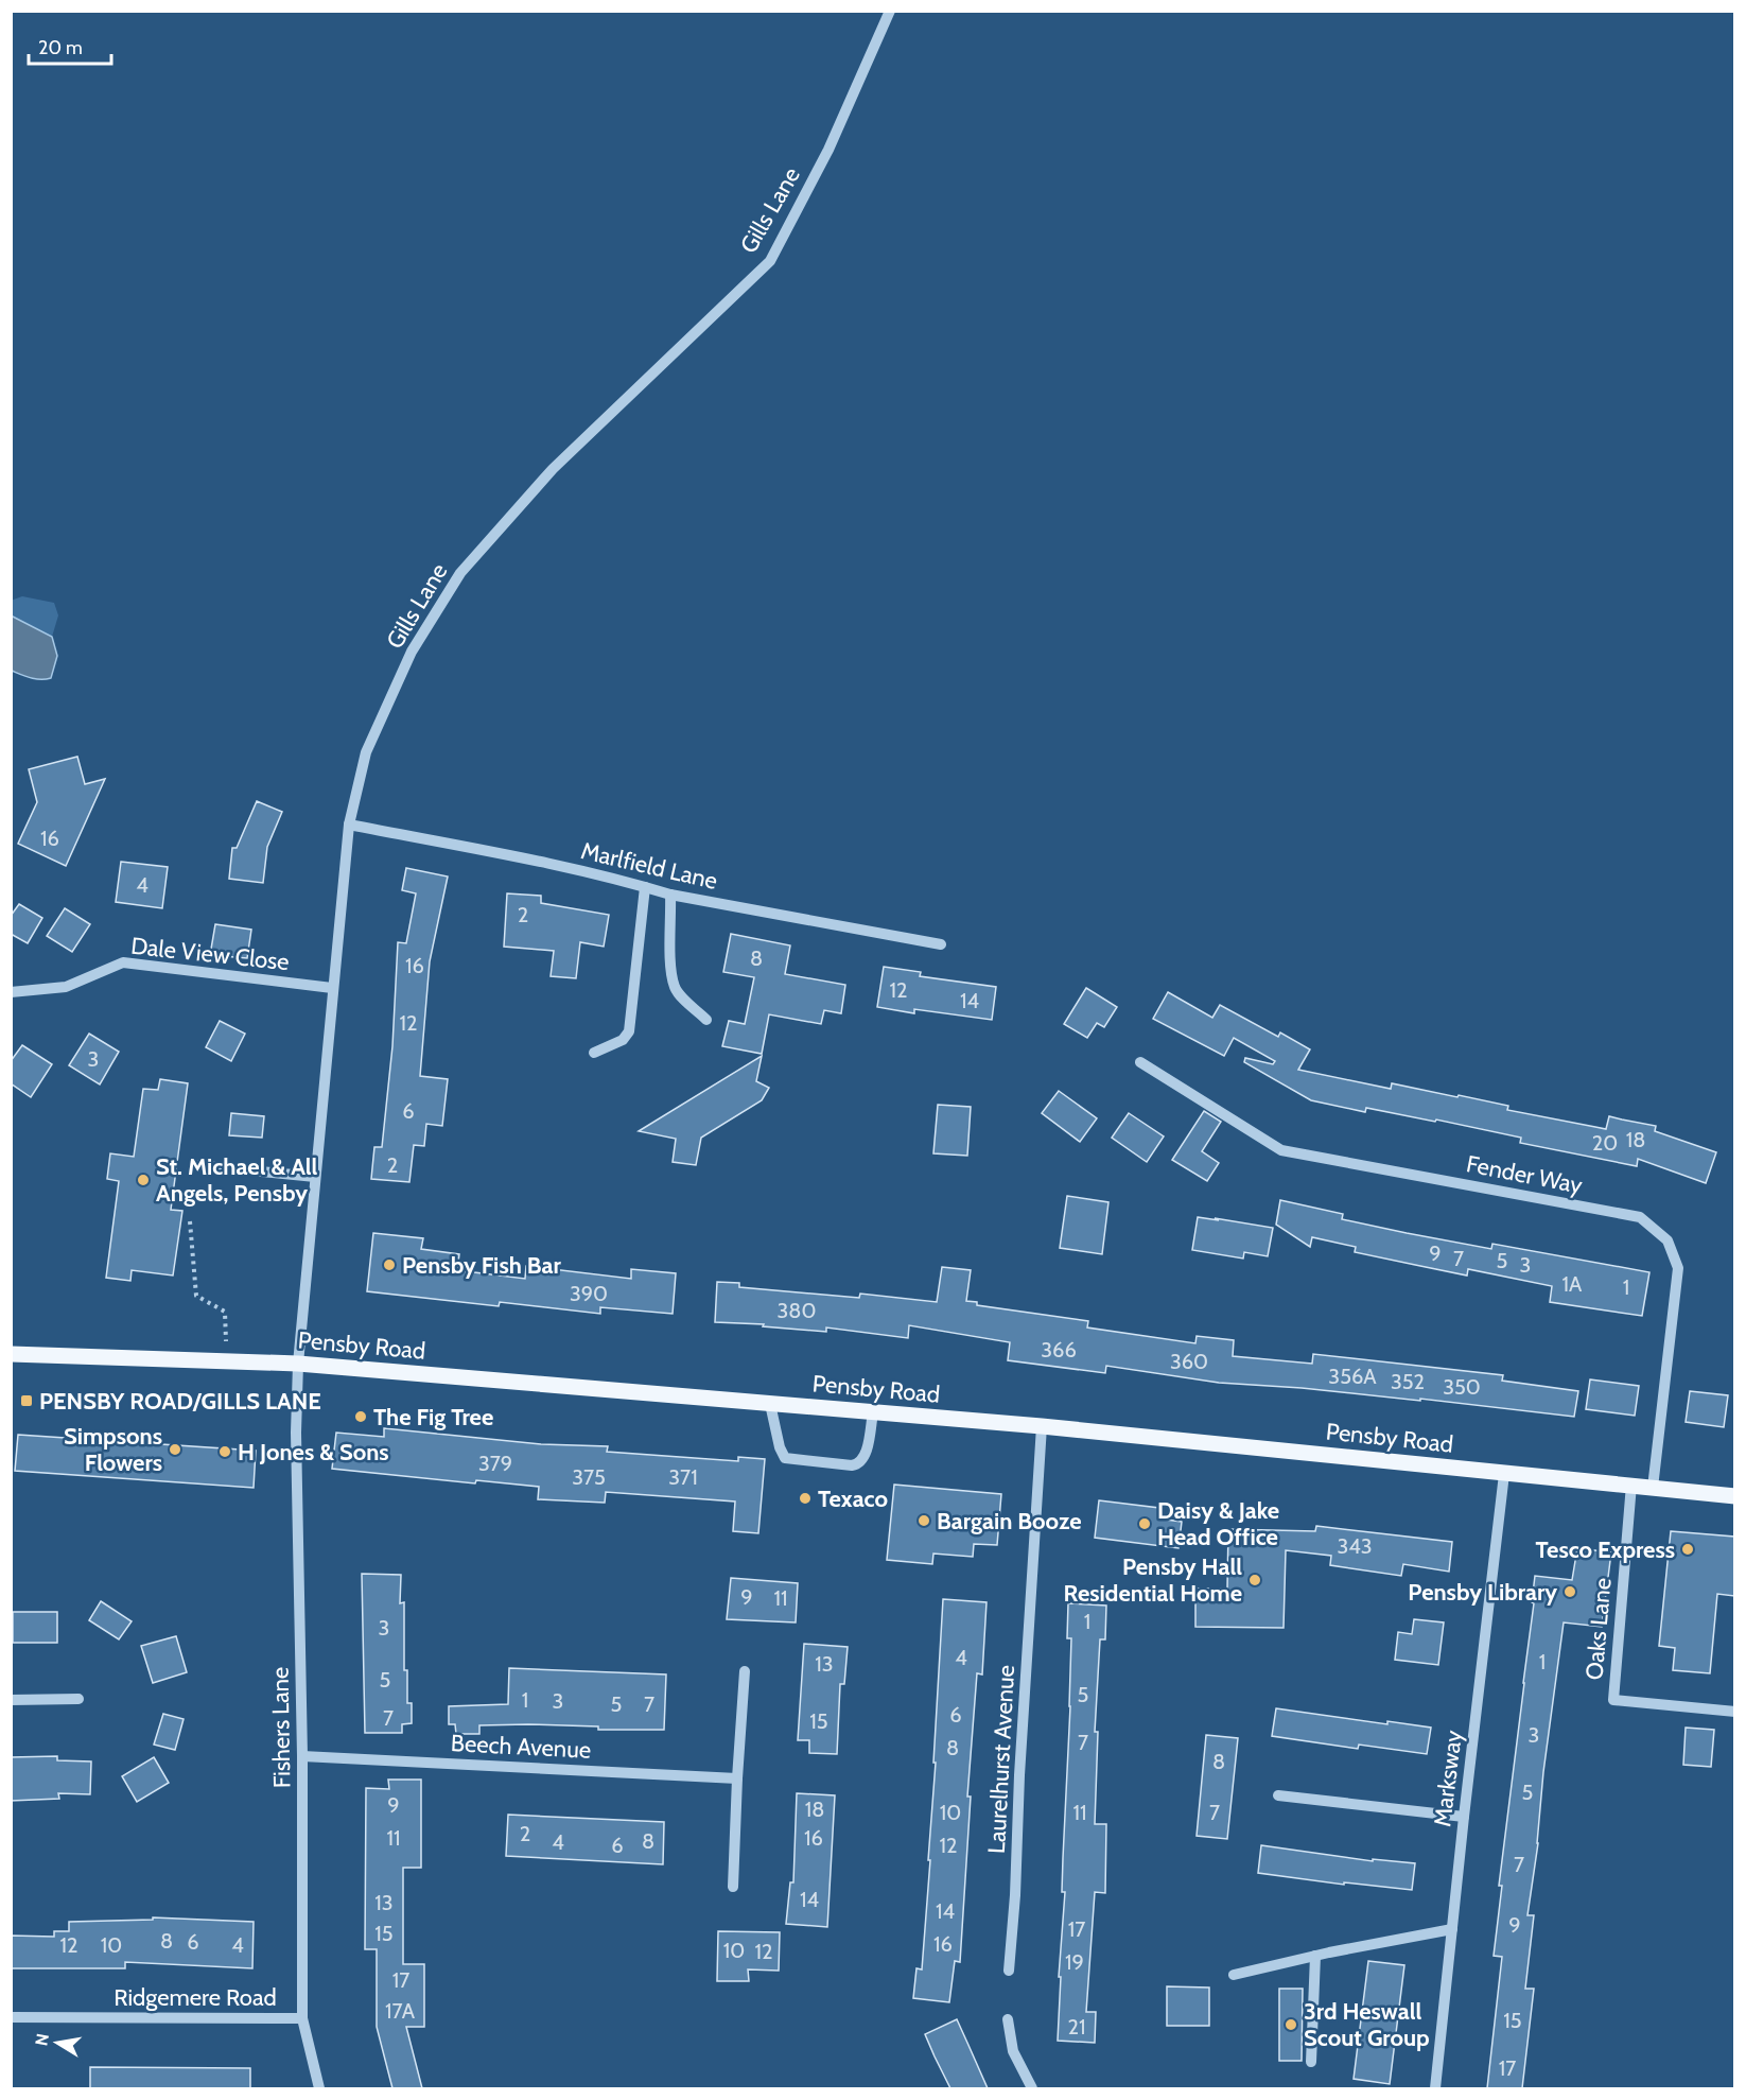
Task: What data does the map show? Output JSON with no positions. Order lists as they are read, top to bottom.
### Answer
{
  "streets": {
    "main road": ["Pensby Road"],
    "street": [
      "Gills Lane",
      "Marlfield Lane",
      "Dale View Close",
      "Fender Way",
      "Oaks Lane",
      "Fishers Lane",
      "Beech Avenue",
      "Laurelhurst Avenue",
      "Marksway",
      "Ridgemere Road"
    ]
  },
  "crossings": [
    ["Gills Lane", "Marlfield Lane"],
    ["Gills Lane", "Dale View Close"],
    ["Gills Lane", "Pensby Road"],
    ["Gills Lane", "Fishers Lane"],
    ["Fender Way", "Pensby Road"],
    ["Pensby Road", "Oaks Lane"],
    ["Pensby Road", "Fishers Lane"],
    ["Pensby Road", "Laurelhurst Avenue"],
    ["Pensby Road", "Marksway"],
    ["Fishers Lane", "Beech Avenue"],
    ["Fishers Lane", "Ridgemere Road"]
  ],
  "places": {
    "other": [
      "St. Michael & All Angels, Pensby",
      "Pensby Fish Bar",
      "The Fig Tree",
      "Simpsons Flowers",
      "H Jones & Sons",
      "Texaco",
      "Bargain Booze",
      "Daisy & Jake Head Office",
      "Tesco Express",
      "Pensby Hall Residential Home",
      "Pensby Library",
      "3rd Heswall Scout Group"
    ],
    "transit": ["PENSBY ROAD/GILLS LANE"]
  },
  "house_numbers": [
    "16",
    "4",
    "2",
    "8",
    "16",
    "12",
    "14",
    "12",
    "3",
    "6",
    "18",
    "20",
    "2",
    "9",
    "7",
    "5",
    "3",
    "1A",
    "1",
    "390",
    "380",
    "366",
    "360",
    "356A",
    "352",
    "350",
    "379",
    "375",
    "371",
    "343",
    "9",
    "11",
    "1",
    "3",
    "4",
    "1",
    "13",
    "5",
    "5",
    "1",
    "3",
    "5",
    "7",
    "6",
    "7",
    "15",
    "3",
    "7",
    "8",
    "8",
    "5",
    "9",
    "18",
    "10",
    "11",
    "7",
    "2",
    "11",
    "16",
    "8",
    "4",
    "6",
    "12",
    "7",
    "14",
    "13",
    "14",
    "9",
    "17",
    "15",
    "8",
    "6",
    "16",
    "12",
    "10",
    "4",
    "10",
    "12",
    "19",
    "17",
    "17A",
    "15",
    "21",
    "17"
  ],
  "scale_bar": "20 m",
  "north": "left"
}
